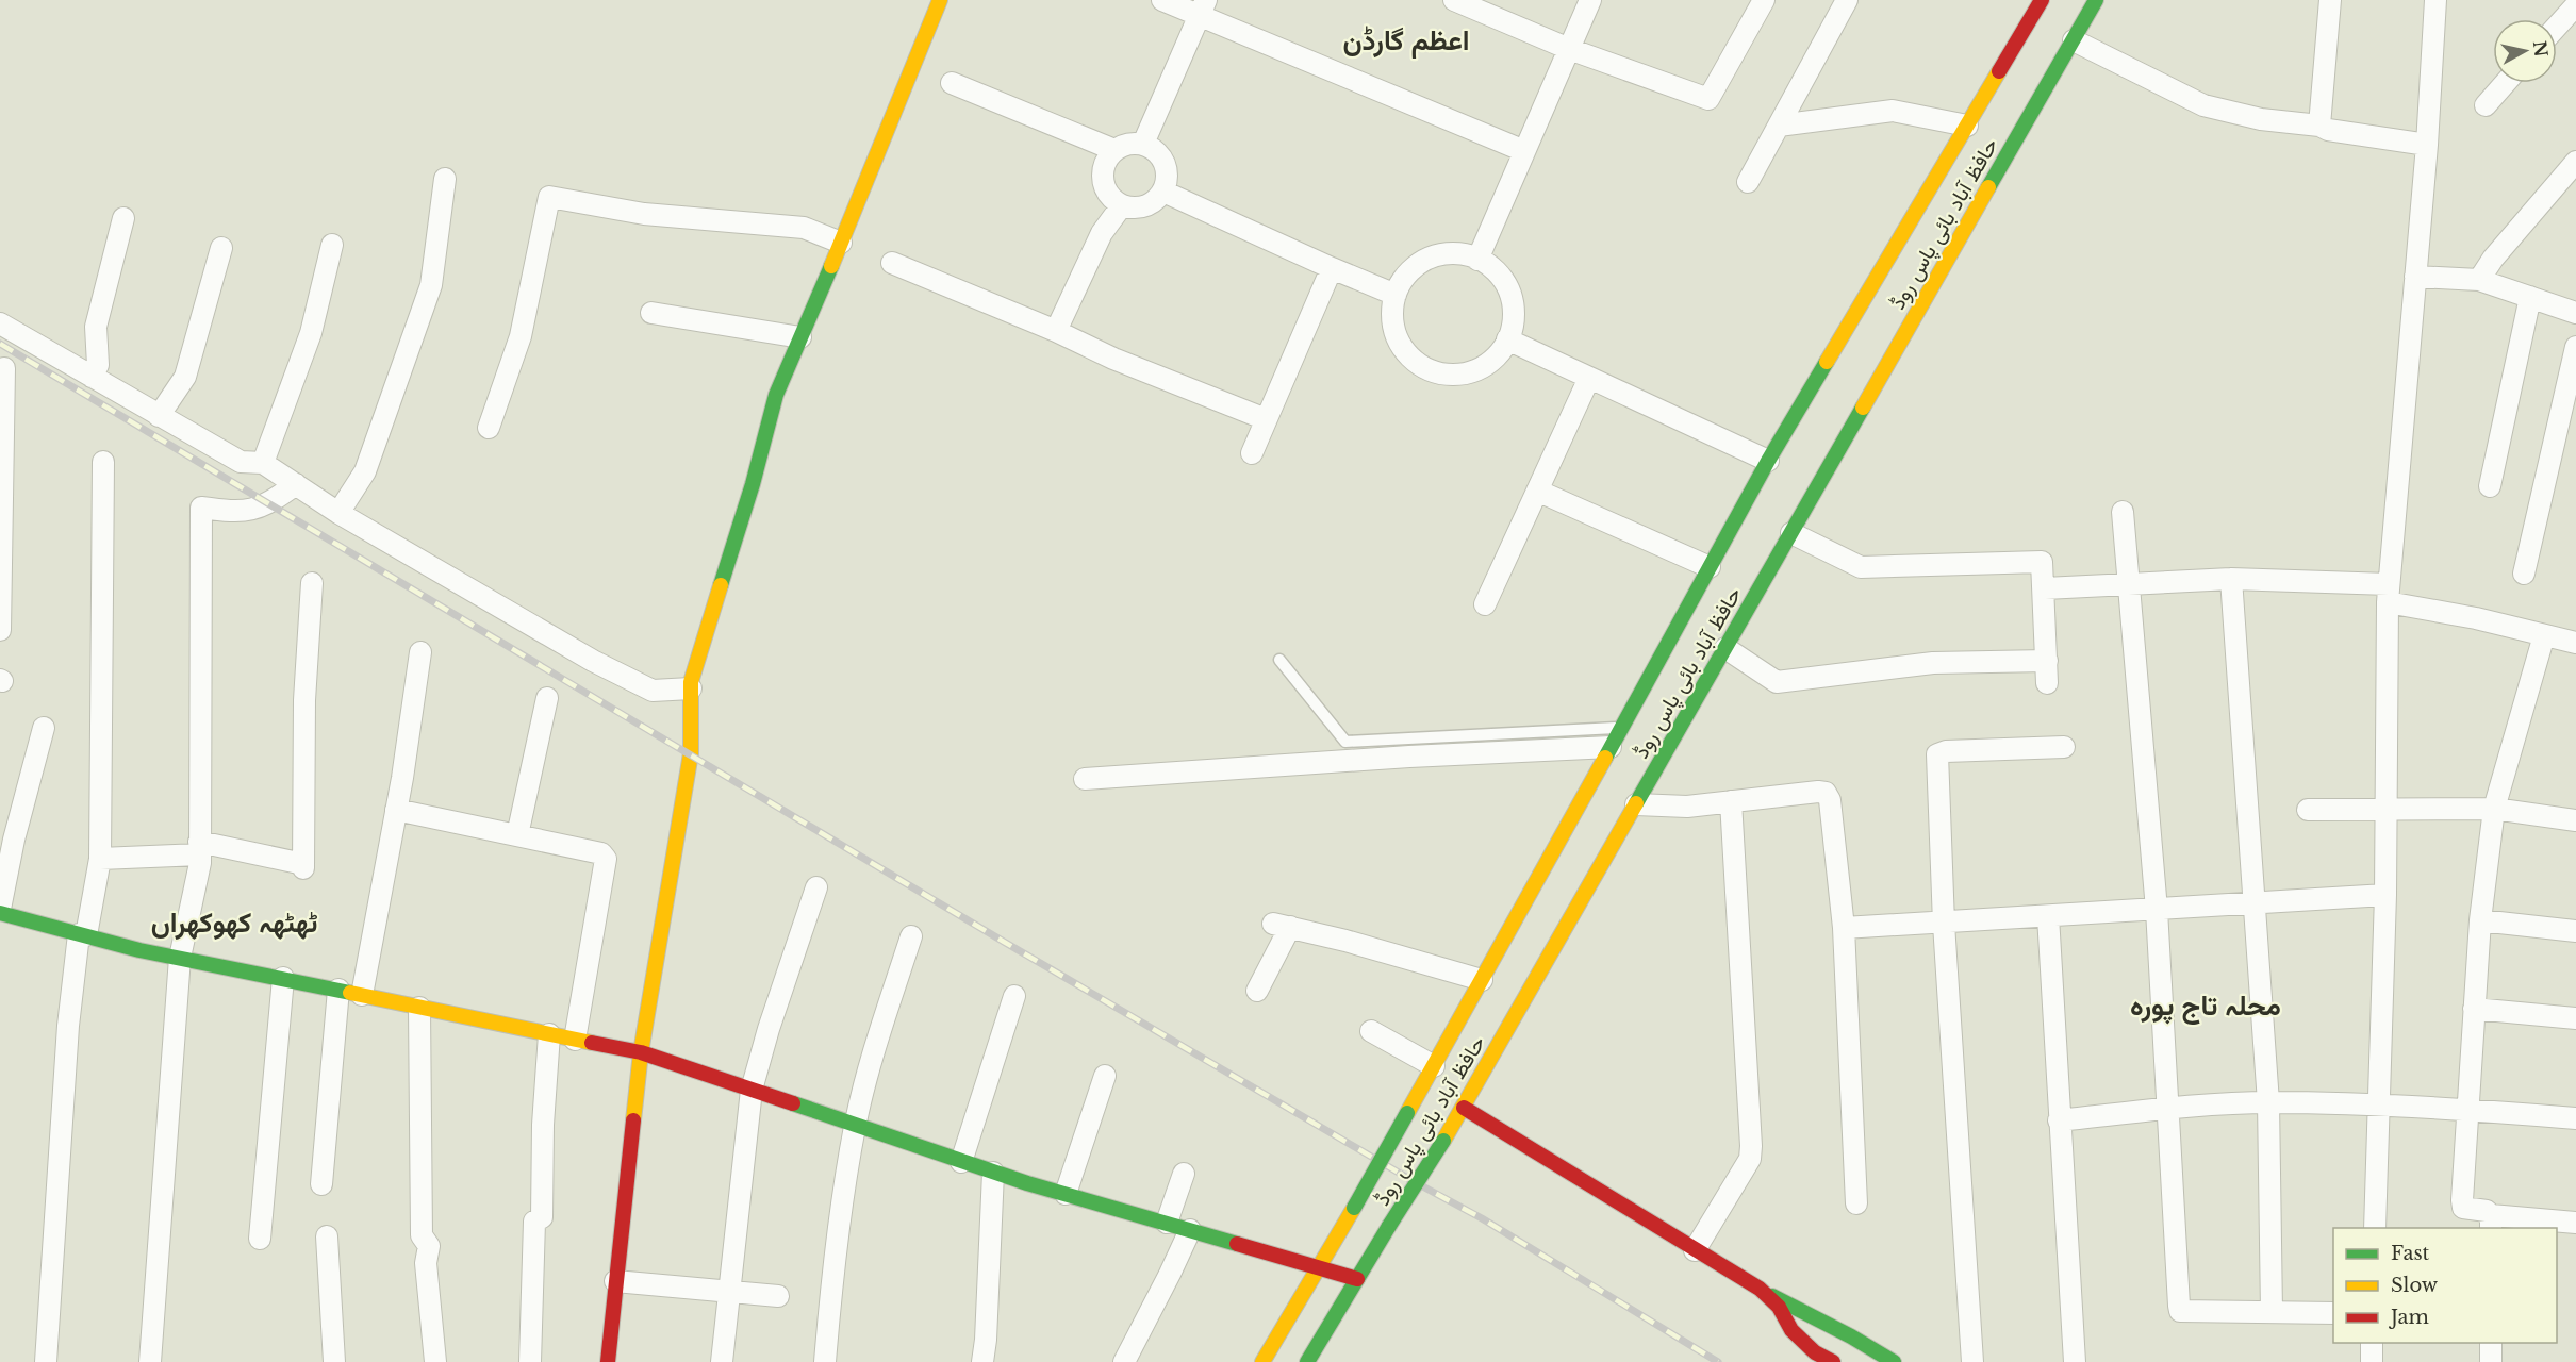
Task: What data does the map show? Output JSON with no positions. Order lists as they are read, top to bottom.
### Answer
{
  "streets": {
    "main road": ["حافظ آباد بائی پاس روڈ"]
  },
  "districts": ["اعظم گارڈن", "ٹھٹھہ کھوکھراں", "محلہ تاج پورہ"],
  "legend": ["Fast", "Slow", "Jam"],
  "north": "right"
}
